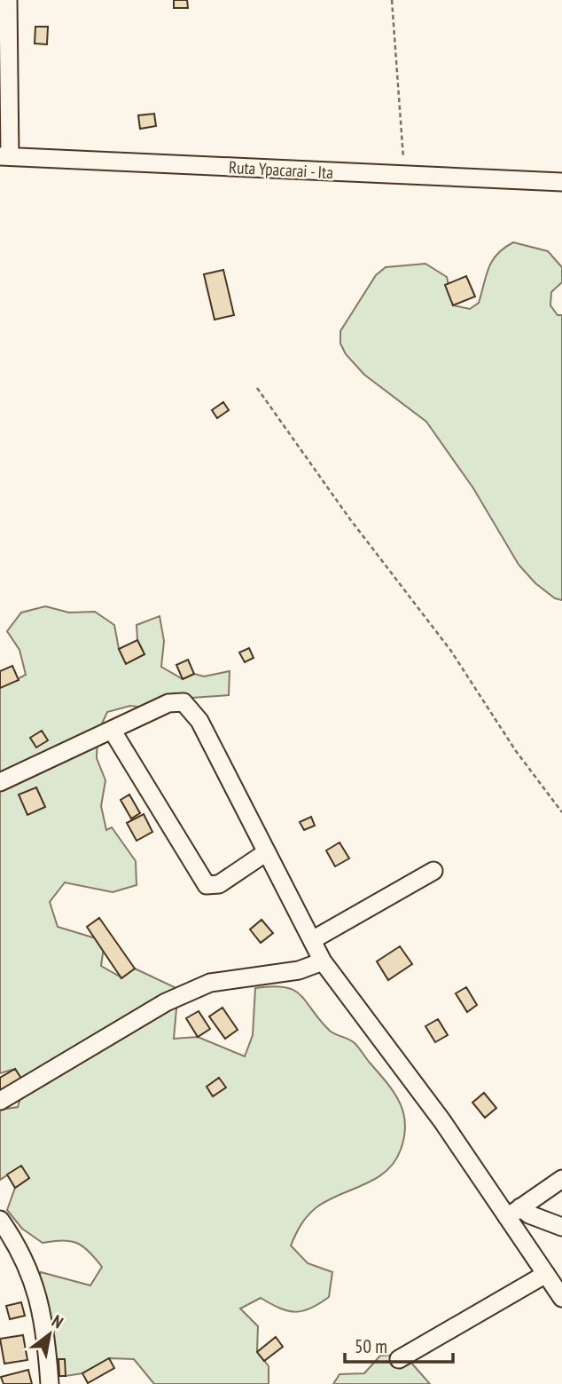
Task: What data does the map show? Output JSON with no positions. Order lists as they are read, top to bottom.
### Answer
{
  "streets": {
    "street": ["Ruta Ypacarai - Ita"]
  },
  "scale_bar": "50 m",
  "north": "top right"
}
